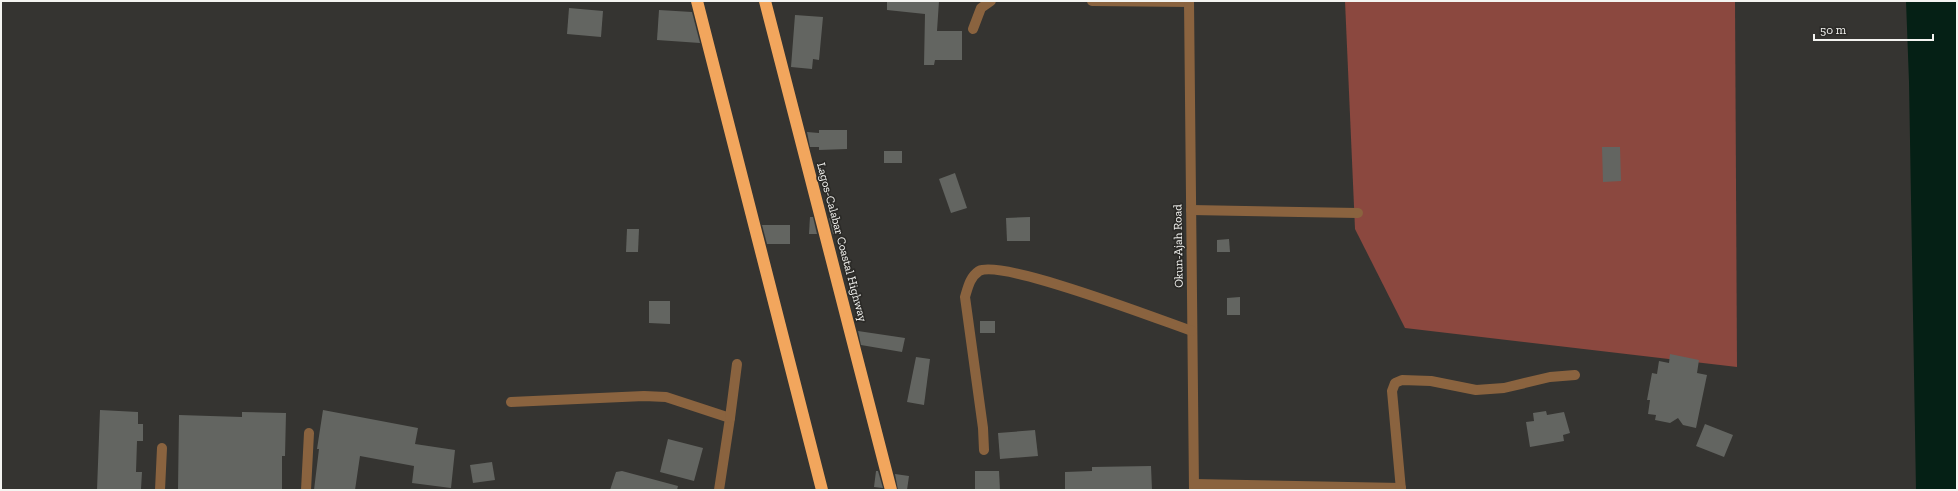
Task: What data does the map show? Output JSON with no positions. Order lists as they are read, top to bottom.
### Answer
{
  "streets": {
    "highway": ["Lagos-Calabar Coastal Highway"],
    "street": ["Okun-Ajah Road"]
  },
  "scale_bar": "50 m"
}
